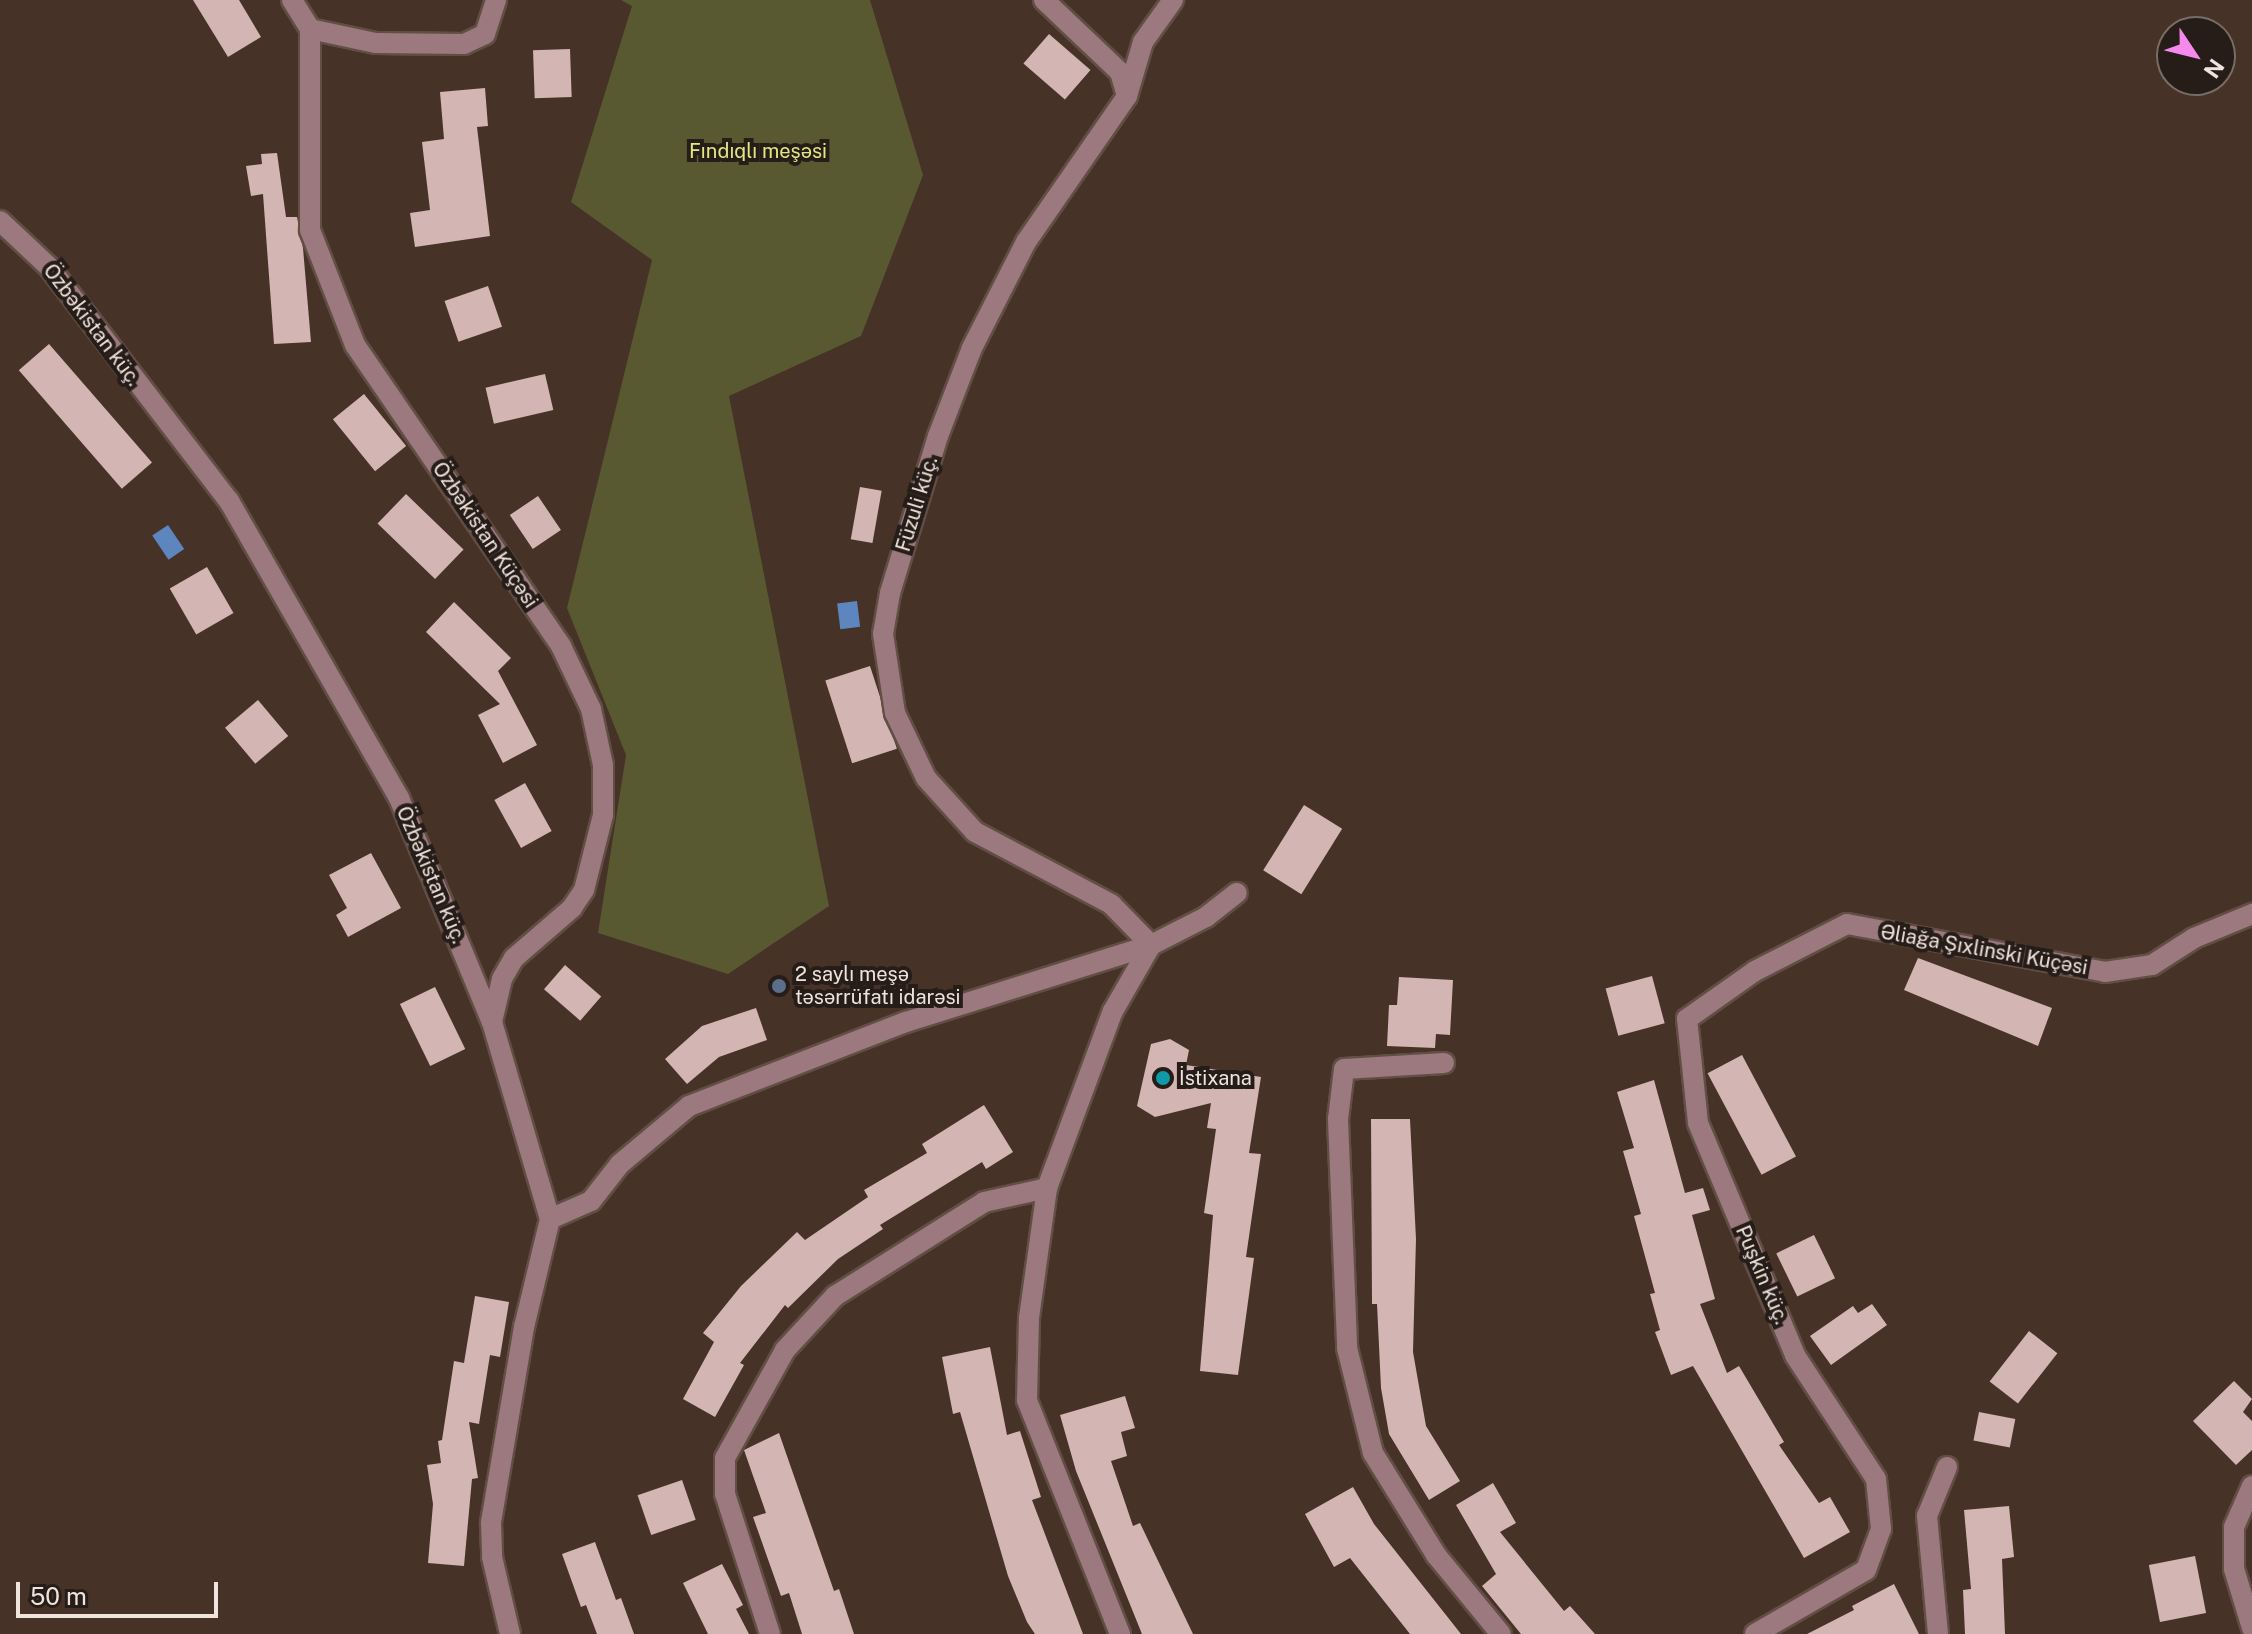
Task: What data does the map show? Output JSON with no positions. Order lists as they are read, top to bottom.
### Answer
{
  "streets": {
    "street": [
      "Özbəkistan küç.",
      "Füzuli küç.",
      "Özbəkistan Küçəsi",
      "Əliağa Şıxlinski Küçəsi",
      "Puşkin küç."
    ]
  },
  "crossings": [
    ["Özbəkistan küç.", "Özbəkistan Küçəsi"],
    ["Əliağa Şıxlinski Küçəsi", "Puşkin küç."]
  ],
  "parks": ["Fındıqlı meşəsi"],
  "places": ["2 saylı meşə təsərrüfatı idarəsi", "İstixana"],
  "scale_bar": "50 m",
  "north": "bottom right"
}
